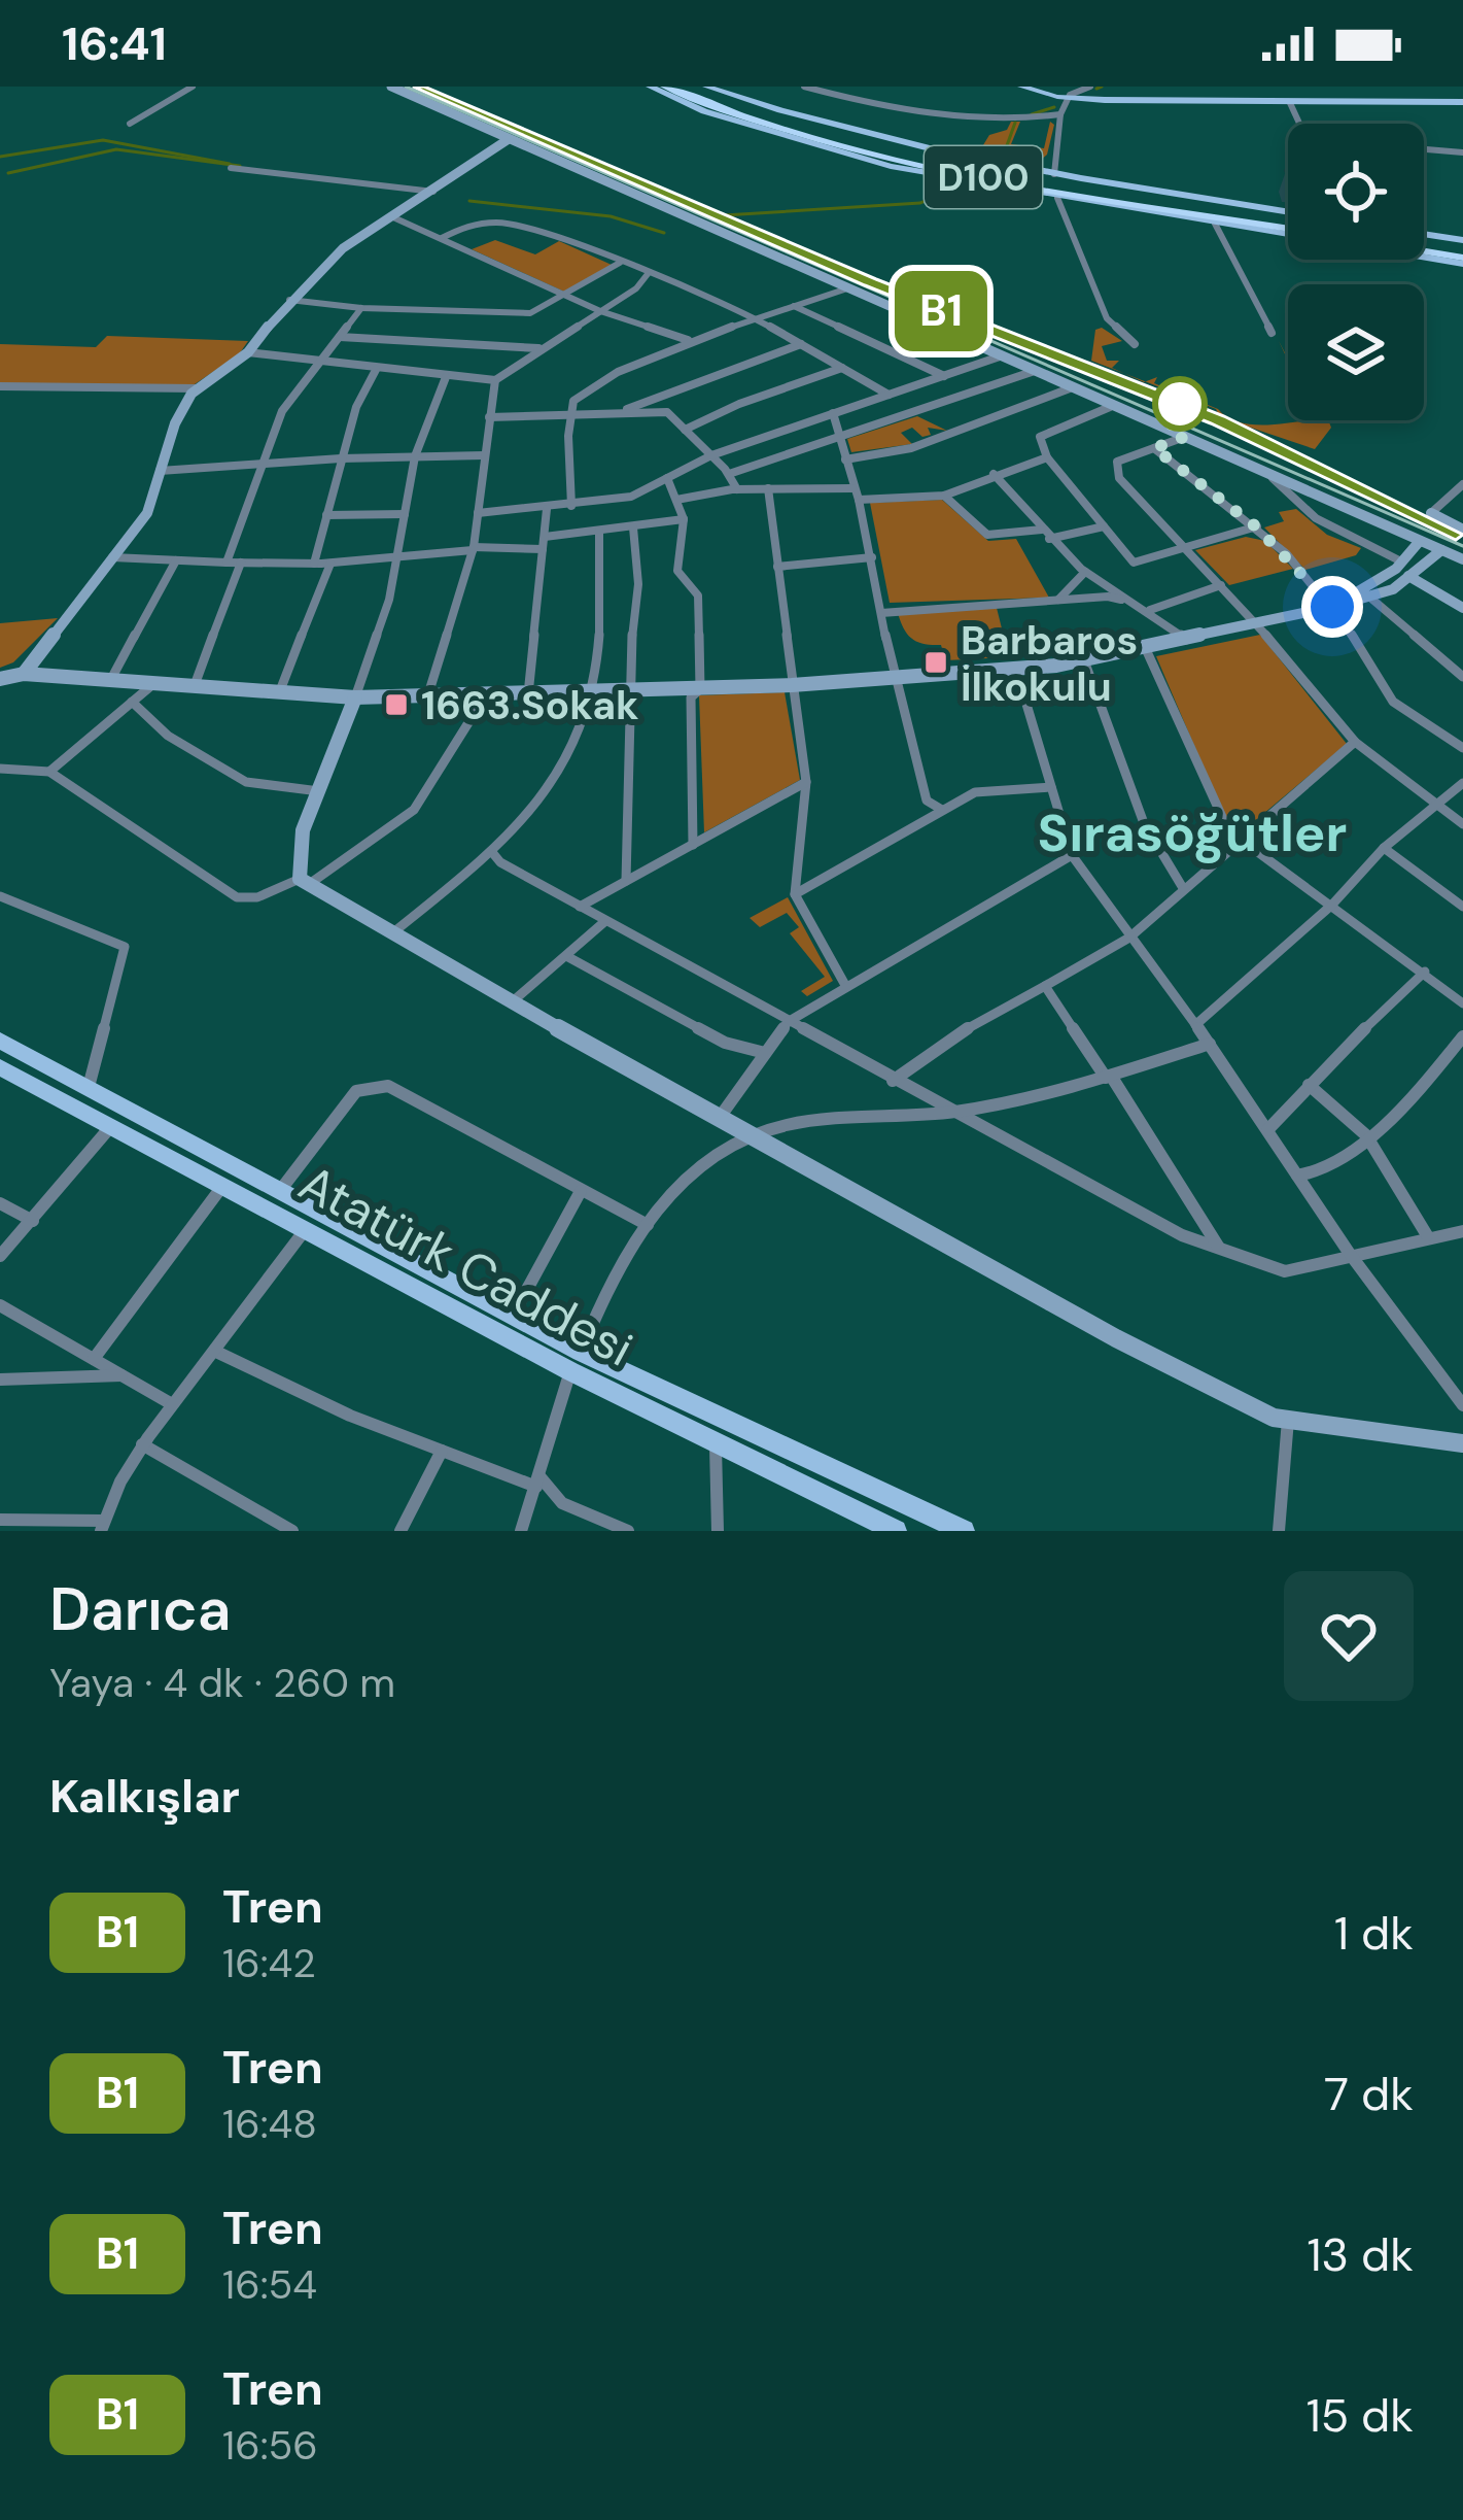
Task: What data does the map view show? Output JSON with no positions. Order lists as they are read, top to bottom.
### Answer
{
  "streets": {
    "highway": ["D100"],
    "main road": ["Atatürk Caddesi"]
  },
  "districts": ["Sırasöğütler"],
  "places": {
    "transit": ["Barbaros İlkokulu", "1663.Sokak"]
  },
  "page": {
    "status": "16:41",
    "on_map": "B1",
    "heading": [
      ["Darıca", "Yaya · 4 dk · 260 m"],
      "Kalkışlar"
    ],
    "list": [
      {
        "mark": "B1",
        "name": "Tren",
        "note": "16:42",
        "value": "1 dk"
      },
      {
        "mark": "B1",
        "name": "Tren",
        "note": "16:48",
        "value": "7 dk"
      },
      {
        "mark": "B1",
        "name": "Tren",
        "note": "16:54",
        "value": "13 dk"
      },
      {
        "mark": "B1",
        "name": "Tren",
        "note": "16:56",
        "value": "15 dk"
      }
    ]
  }
}
